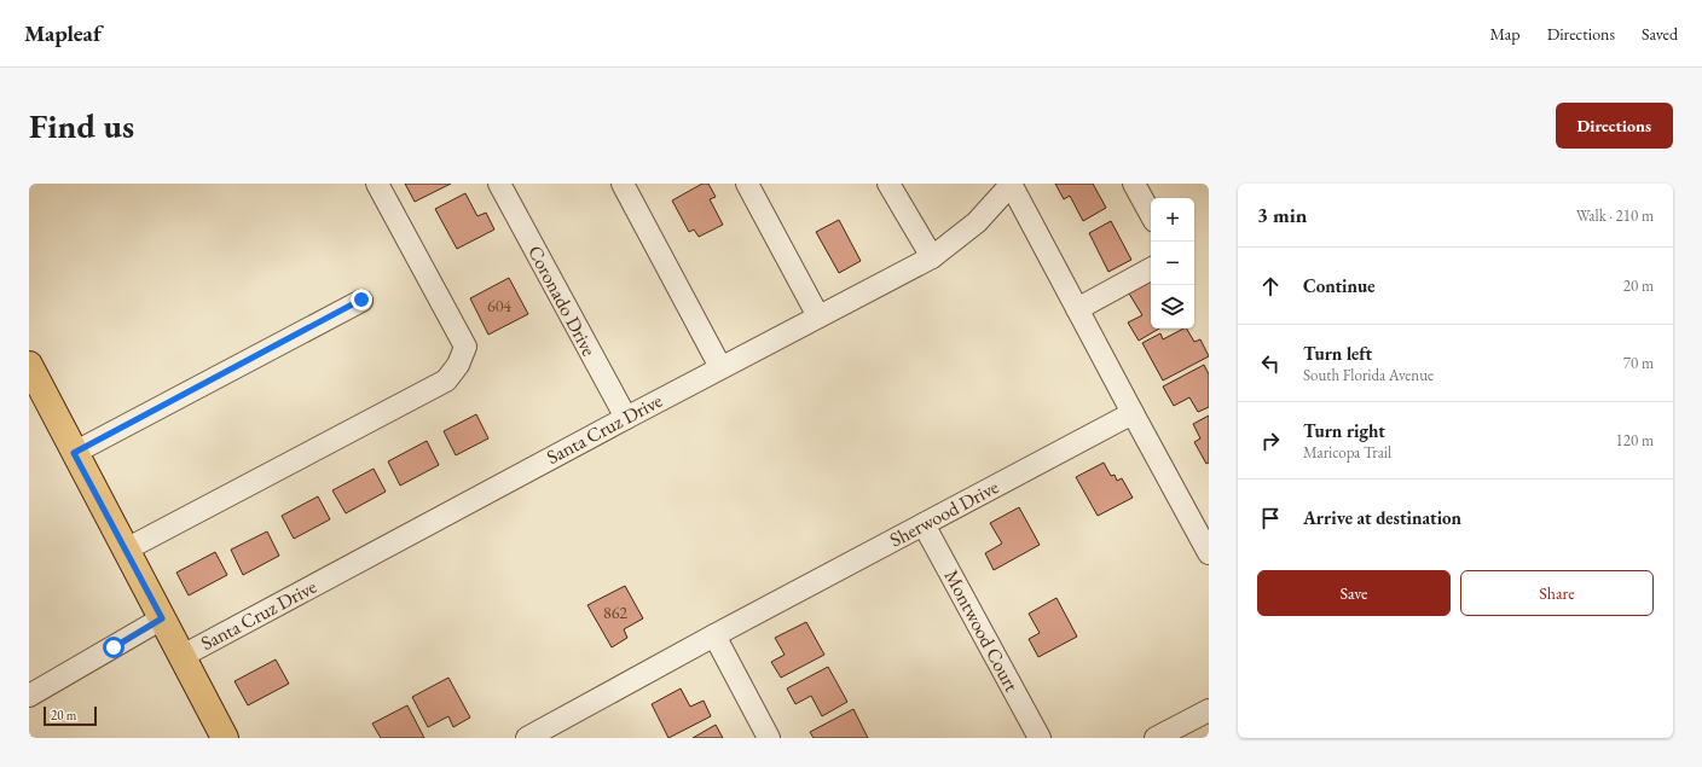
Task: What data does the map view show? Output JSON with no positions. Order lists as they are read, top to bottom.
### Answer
{
  "streets": {
    "street": [
      "Coronado Drive",
      "Santa Cruz Drive",
      "Sherwood Drive",
      "Montwood Court"
    ]
  },
  "crossings": [
    ["Coronado Drive", "Santa Cruz Drive"],
    ["Sherwood Drive", "Montwood Court"]
  ],
  "house_numbers": ["604", "862"],
  "scale_bar": "20 m",
  "page": {
    "header": "Mapleaf",
    "nav": ["Map", "Directions", "Saved"],
    "buttons": [
      "Directions",
      ["Save", "Share"]
    ],
    "title": "Find us",
    "heading": ["3 min", "Walk · 210 m"],
    "map_buttons": ["+", "−"],
    "list": [
      ["Continue", "20 m"],
      ["Turn left", "South Florida Avenue", "70 m"],
      ["Turn right", "Maricopa Trail", "120 m"],
      "Arrive at destination"
    ],
    "scale": "20 m"
  }
}
